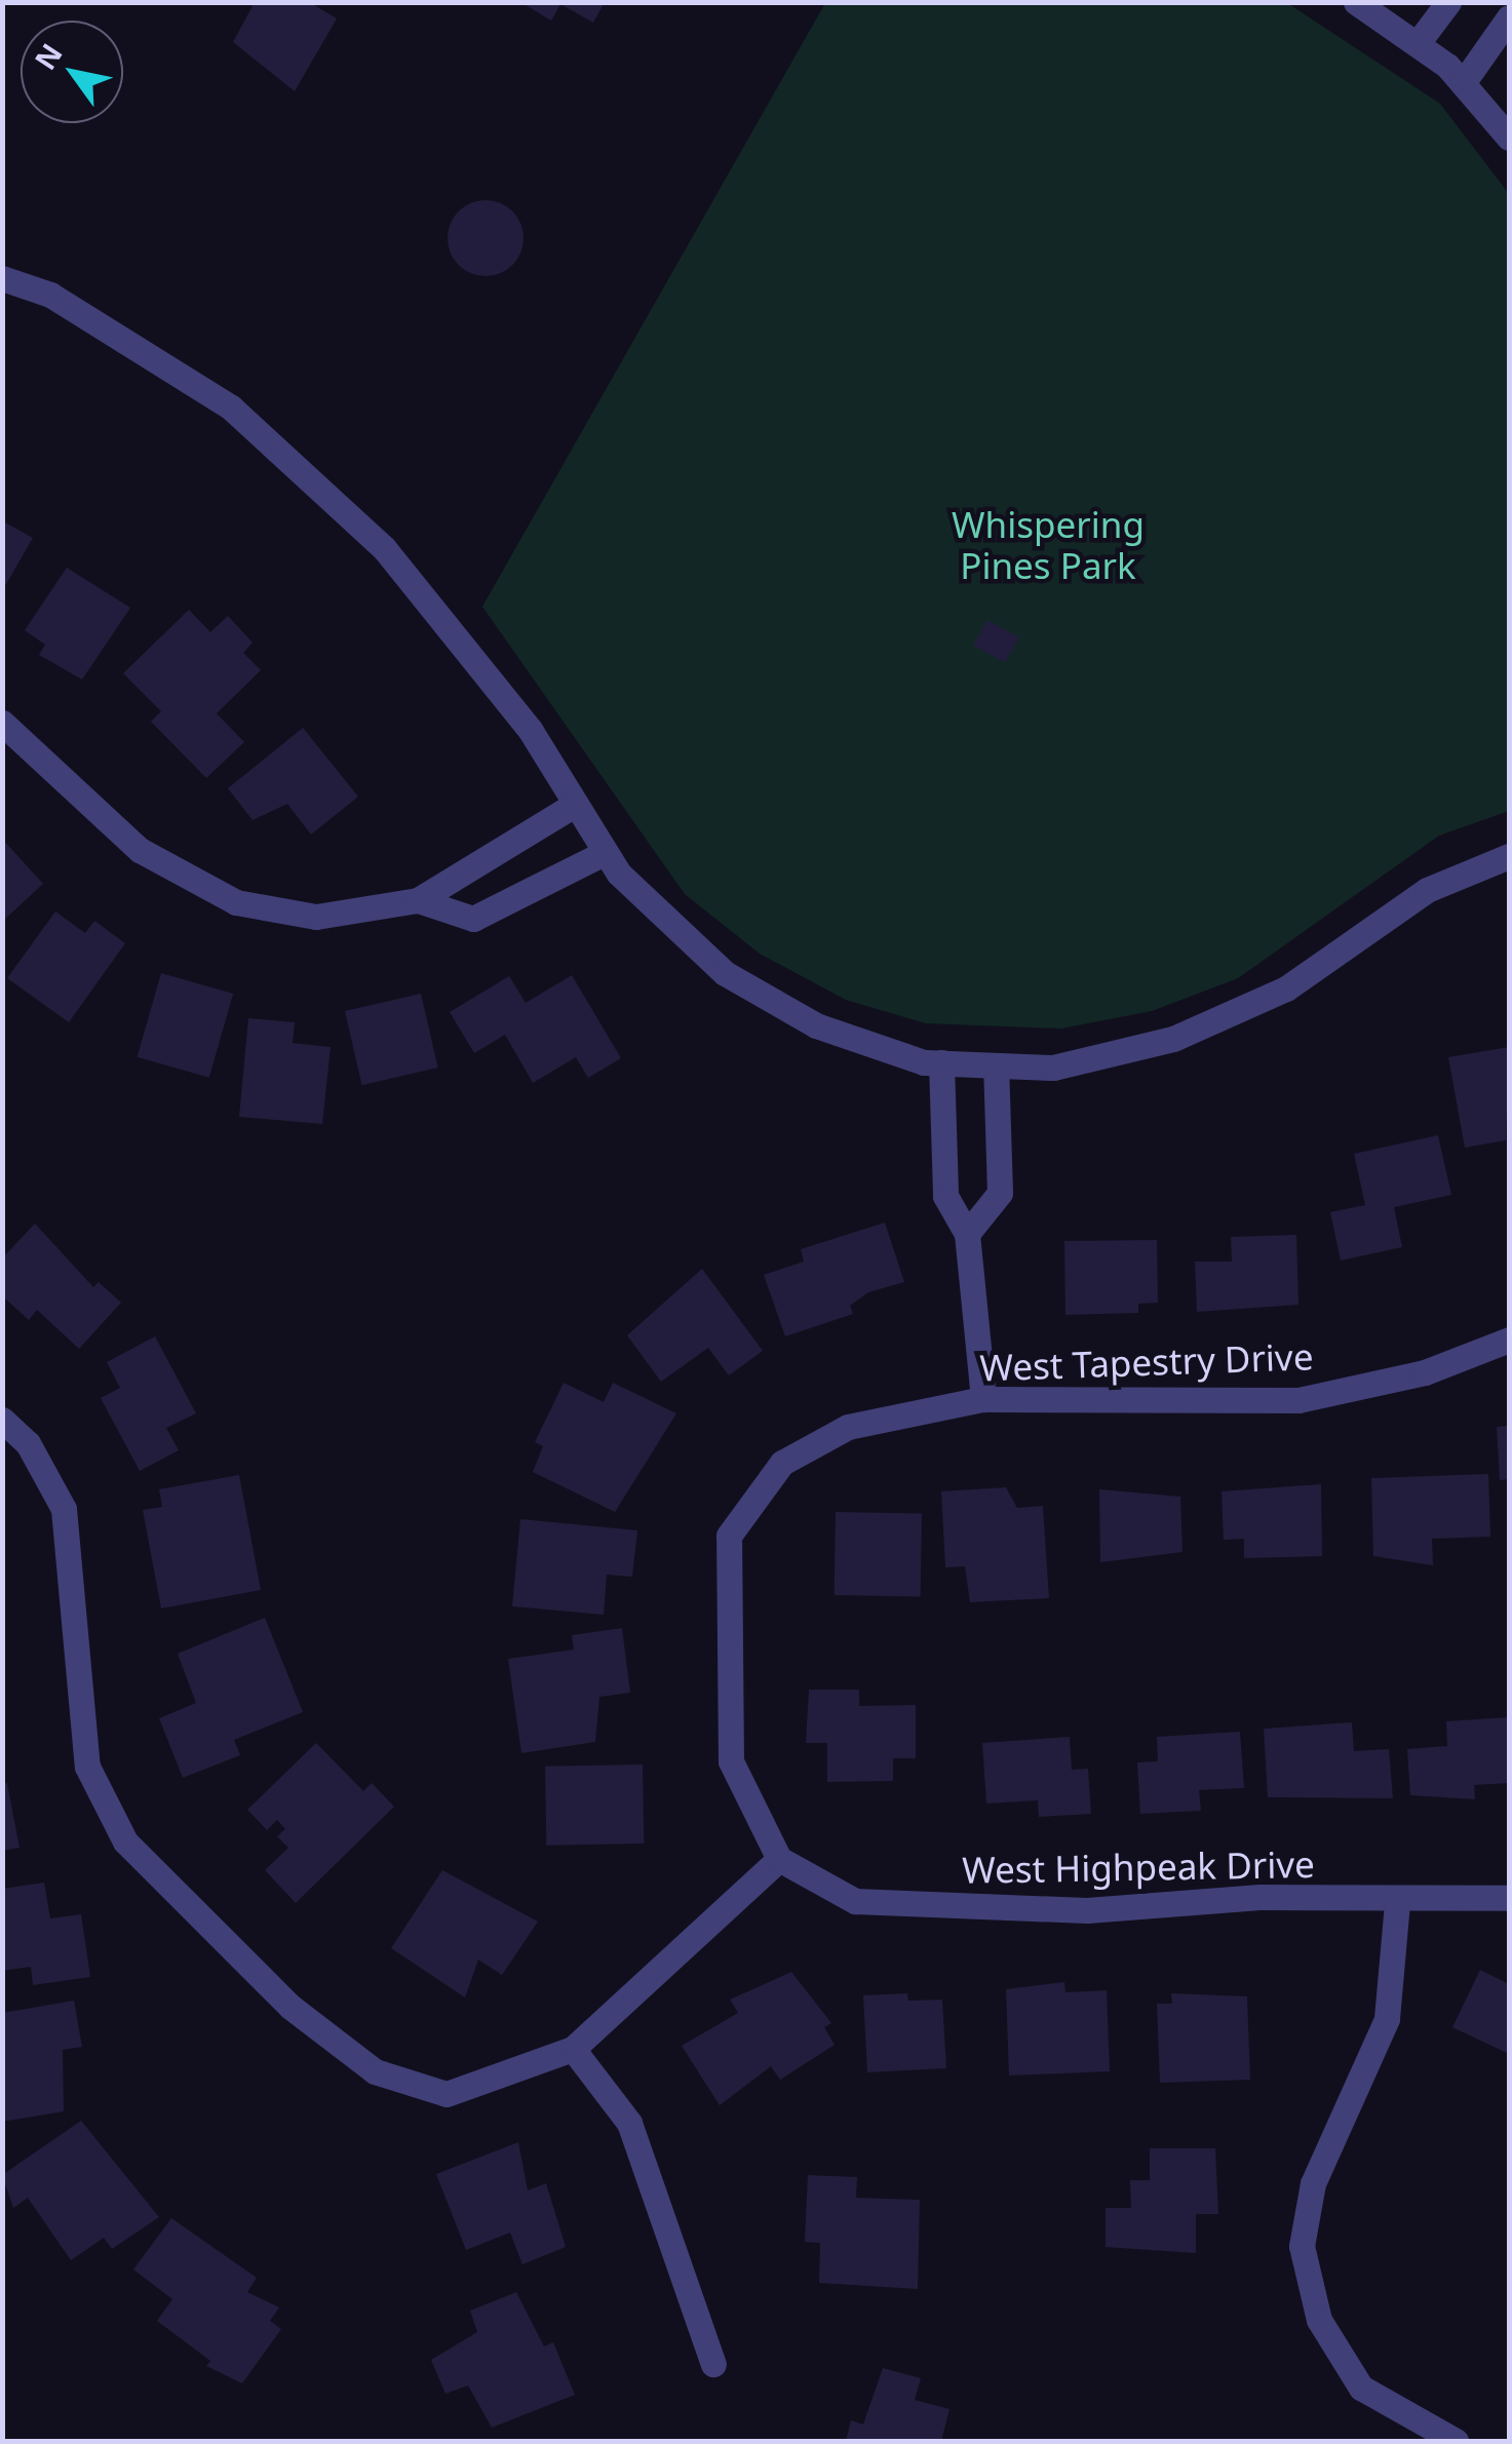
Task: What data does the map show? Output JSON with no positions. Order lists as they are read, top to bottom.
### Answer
{
  "streets": {
    "street": ["West Tapestry Drive", "West Highpeak Drive"]
  },
  "crossings": [
    ["West Tapestry Drive", "West Highpeak Drive"]
  ],
  "parks": ["Whispering Pines Park"],
  "north": "top left"
}
